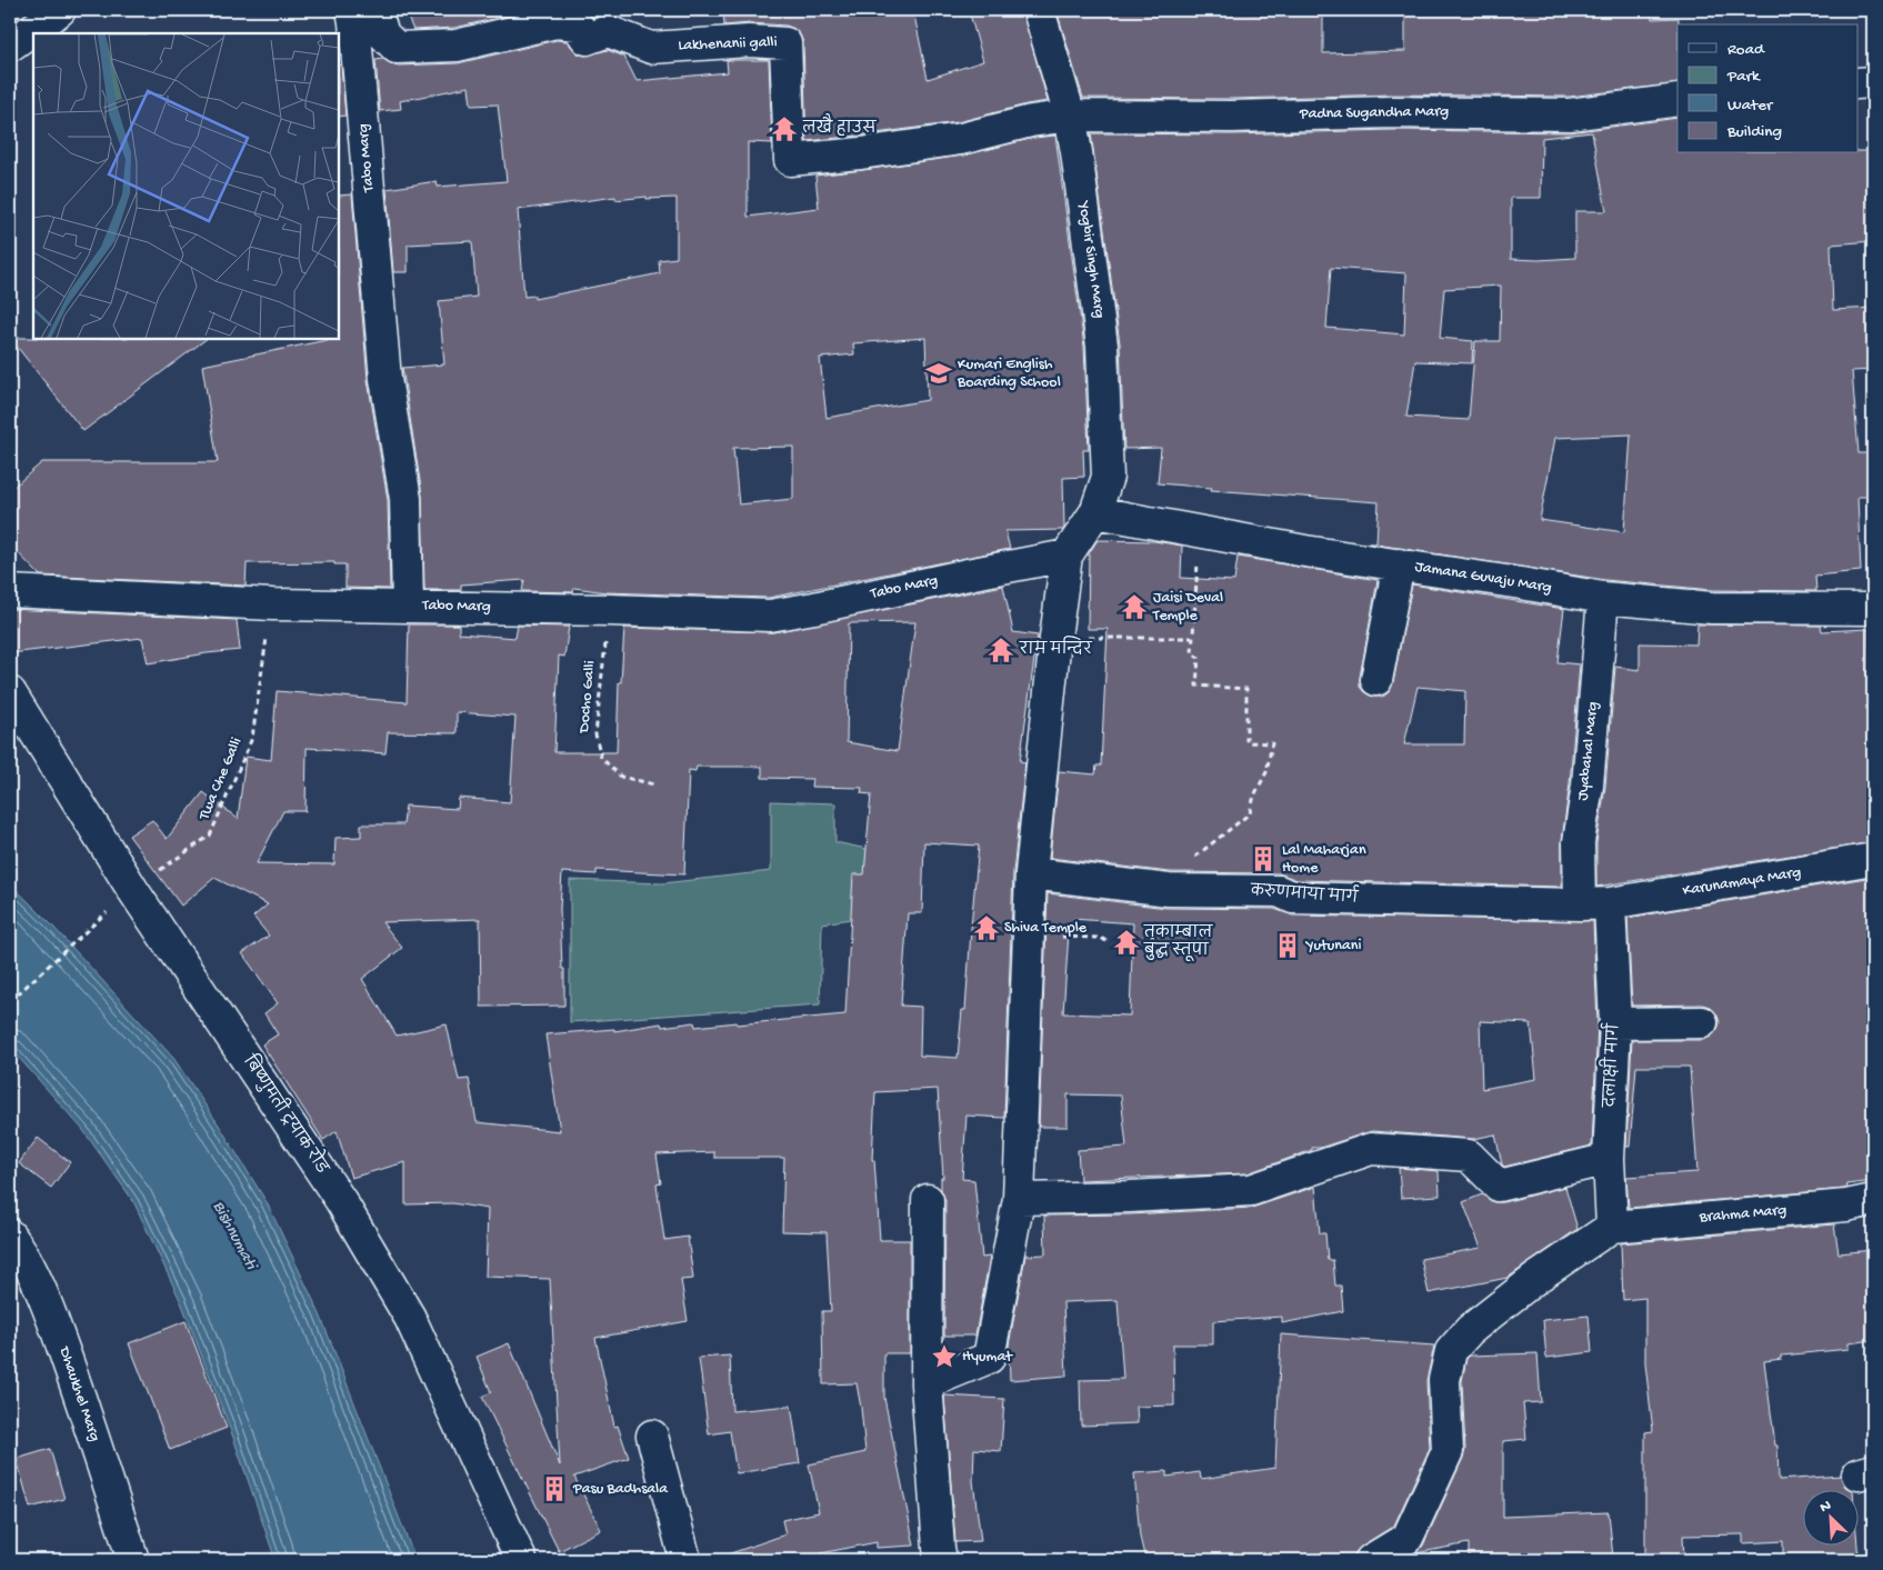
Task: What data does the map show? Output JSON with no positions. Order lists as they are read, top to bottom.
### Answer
{
  "streets": {
    "street": [
      "Lakhenanii galli",
      "Padna Sugandha Marg",
      "Tabo Marg",
      "Yogbir Singh Marg",
      "Jamana Guvaju Marg",
      "Jyabahal Marg",
      "Karunamaya Marg",
      "करुणमाया मार्ग",
      "दलाक्षी मार्ग",
      "बिष्णुमती ट्रयाक रोड",
      "Brahma Marg",
      "Dhaukhel Marg"
    ],
    "path": ["Docho Galli", "Twa Che Galli"]
  },
  "crossings": [
    ["Lakhenanii galli", "Padna Sugandha Marg"],
    ["Lakhenanii galli", "Yogbir Singh Marg"],
    ["Padna Sugandha Marg", "Yogbir Singh Marg"],
    ["Tabo Marg", "Yogbir Singh Marg"],
    ["Tabo Marg", "Docho Galli"],
    ["Yogbir Singh Marg", "Jamana Guvaju Marg"],
    ["Jamana Guvaju Marg", "Jyabahal Marg"],
    ["Jyabahal Marg", "करुणमाया मार्ग"],
    ["Twa Che Galli", "बिष्णुमती ट्रयाक रोड"],
    ["Karunamaya Marg", "करुणमाया मार्ग"],
    ["Karunamaya Marg", "दलाक्षी मार्ग"],
    ["करुणमाया मार्ग", "दलाक्षी मार्ग"],
    ["दलाक्षी मार्ग", "Brahma Marg"]
  ],
  "water": ["Bishnumati"],
  "places": {
    "temple": [
      "लखै हाउस",
      "Jaisi Deval Temple",
      "राम मन्दिर",
      "Shiva Temple",
      "तुकाम्बाल बुद्ध स्तूपा"
    ],
    "school or university": ["Kumari English Boarding School"],
    "building": ["Lal Maharjan Home", "Yutunani", "Pasu Badhsala"],
    "place": ["Hyumat"]
  },
  "legend": [
    "Road",
    "Park",
    "Water",
    "Building"
  ],
  "north": "top left"
}
